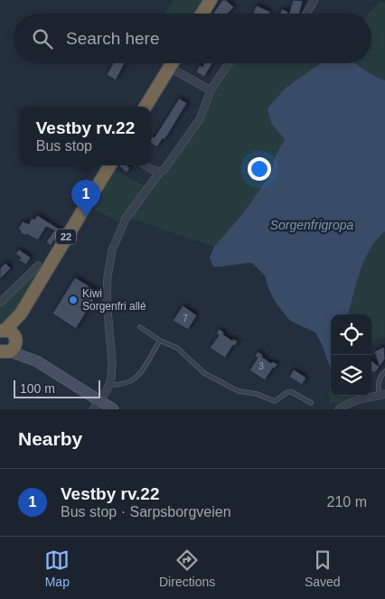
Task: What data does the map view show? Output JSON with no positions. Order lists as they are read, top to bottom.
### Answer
{
  "streets": {
    "highway": ["22"]
  },
  "water": ["Sorgenfrigropa"],
  "places": ["Kiwi Sorgenfri allé"],
  "house_numbers": ["7", "3"],
  "scale_bar": "100 m",
  "page": {
    "search": "Search here",
    "popup": ["Vestby rv.22", "Bus stop"],
    "pins": "1",
    "scale": "100 m",
    "heading": "Nearby",
    "list": [
      {
        "mark": "1",
        "name": "Vestby rv.22",
        "note": "Bus stop · Sarpsborgveien",
        "value": "210 m"
      }
    ],
    "nav": ["Map", "Directions", "Saved"]
  }
}
